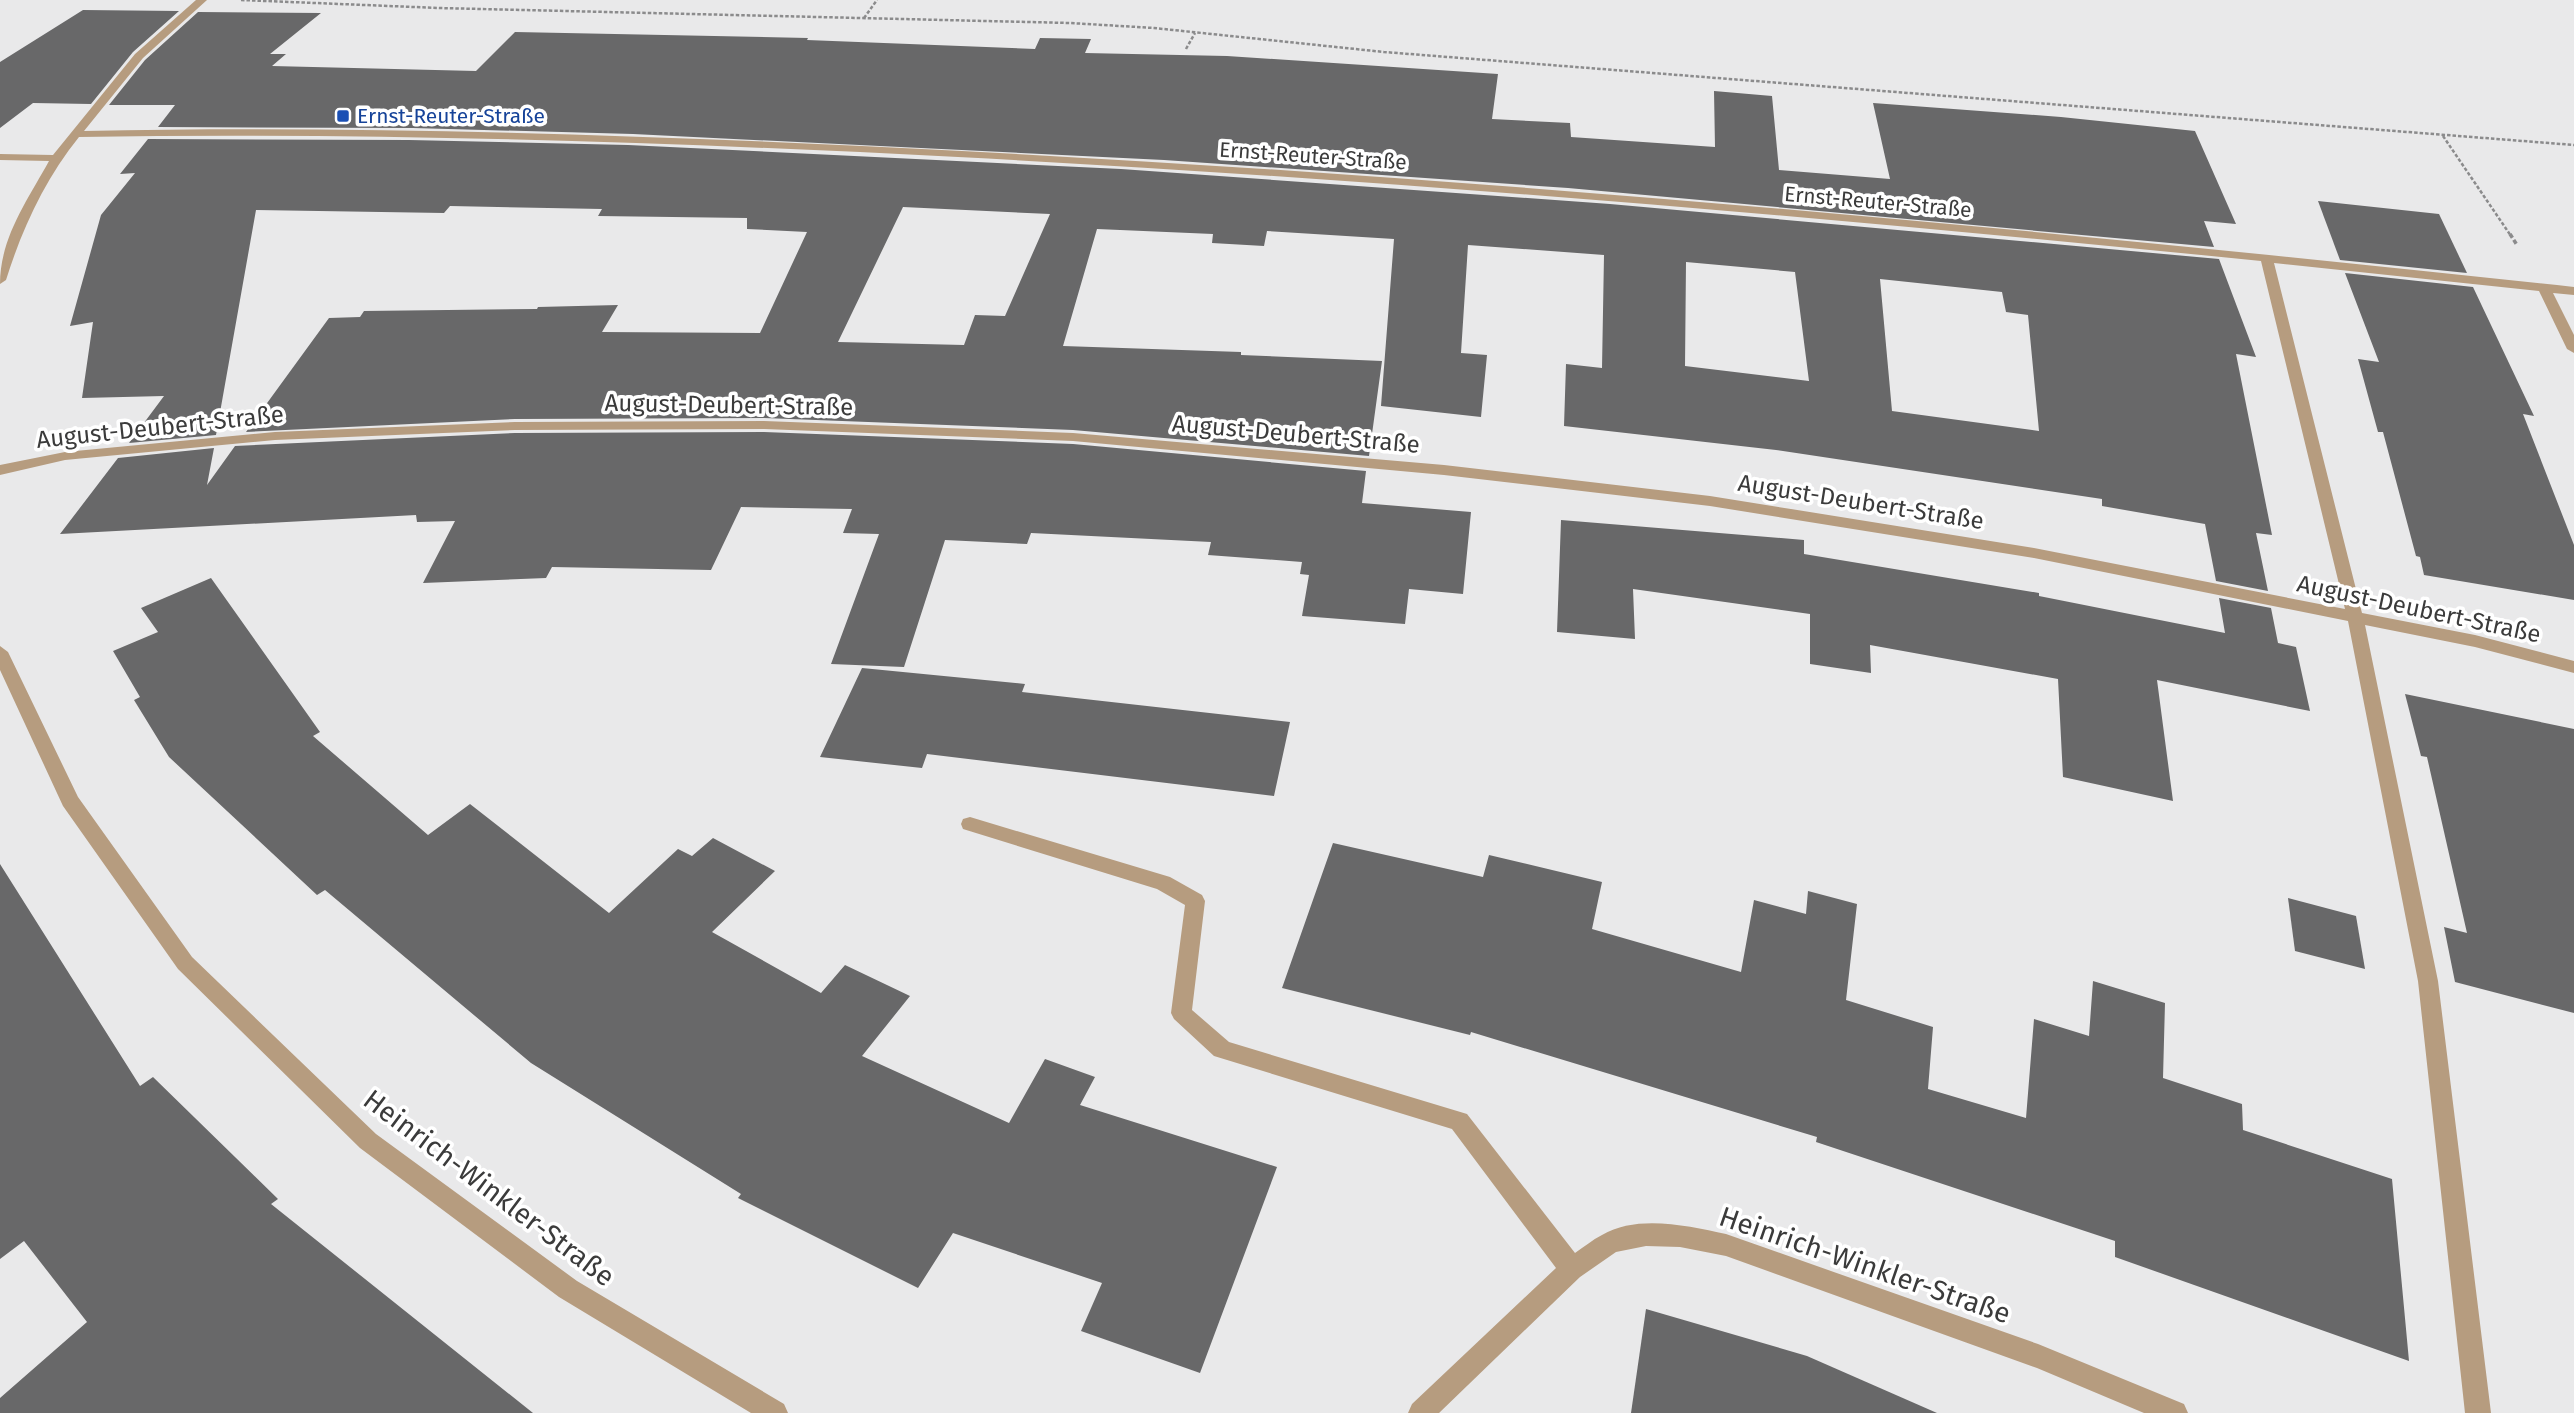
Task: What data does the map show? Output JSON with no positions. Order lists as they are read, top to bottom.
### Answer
{
  "streets": {
    "street": ["Ernst-Reuter-Straße", "August-Deubert-Straße", "Heinrich-Winkler-Straße"]
  },
  "places": {
    "transit": ["Ernst-Reuter-Straße"]
  }
}
